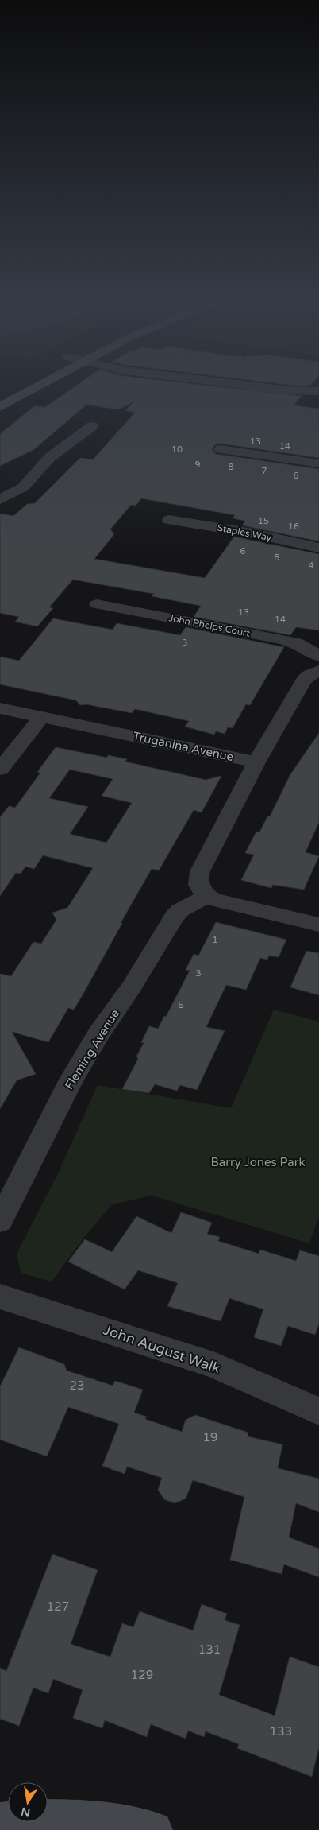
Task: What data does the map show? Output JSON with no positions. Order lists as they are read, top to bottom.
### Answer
{
  "streets": {
    "street": [
      "Staples Way",
      "John Phelps Court",
      "Truganina Avenue",
      "Fleming Avenue",
      "John August Walk"
    ]
  },
  "parks": ["Barry Jones Park"],
  "house_numbers": [
    "13",
    "14",
    "10",
    "9",
    "8",
    "7",
    "6",
    "15",
    "16",
    "6",
    "5",
    "4",
    "13",
    "14",
    "3",
    "1",
    "3",
    "5",
    "23",
    "19",
    "127",
    "131",
    "129",
    "133"
  ],
  "north": "bottom"
}
